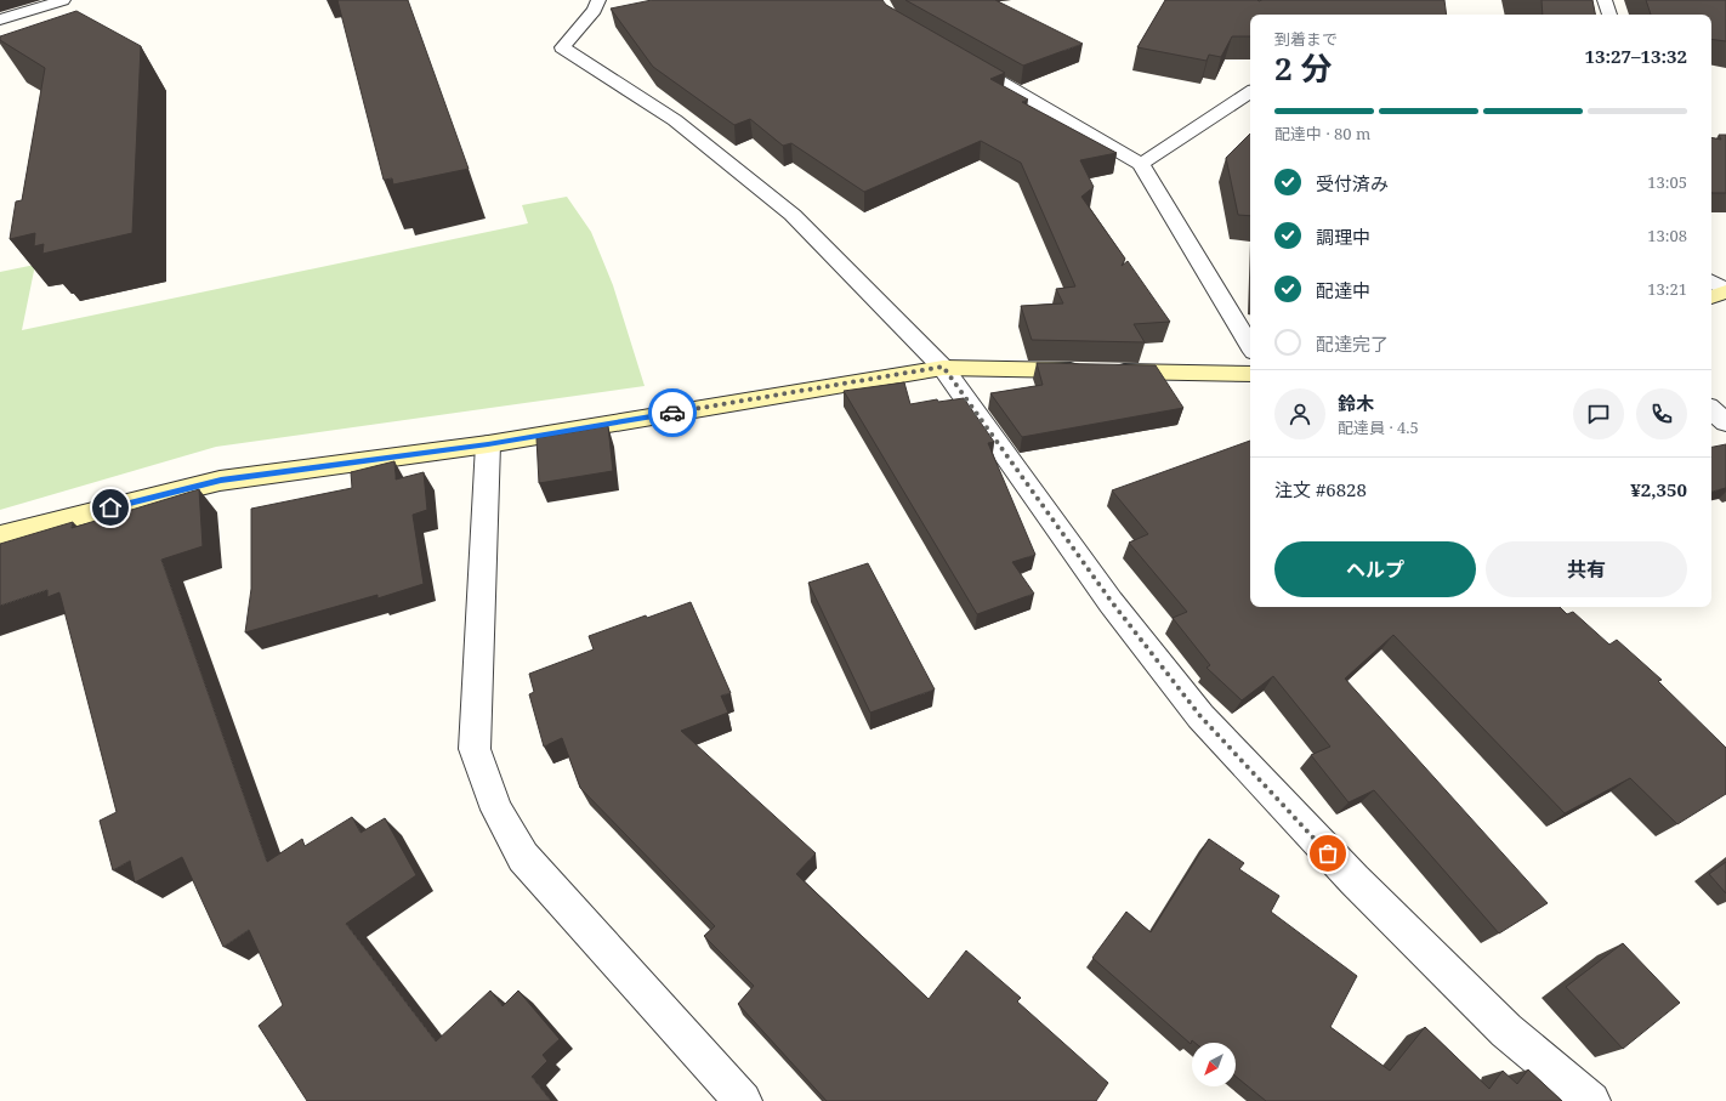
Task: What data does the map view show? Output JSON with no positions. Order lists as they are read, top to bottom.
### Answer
{
  "north": "bottom left",
  "page": {
    "heading": ["2 分", "到着まで", "13:27–13:32"],
    "panel": [
      "鈴木",
      "配達員 · 4.5",
      "注文 #6828",
      "¥2,350"
    ],
    "bar": "配達中 · 80 m",
    "list": [
      ["受付済み", "13:05"],
      ["調理中", "13:08"],
      ["配達中", "13:21"],
      "配達完了"
    ],
    "buttons": ["ヘルプ", "共有"]
  }
}
